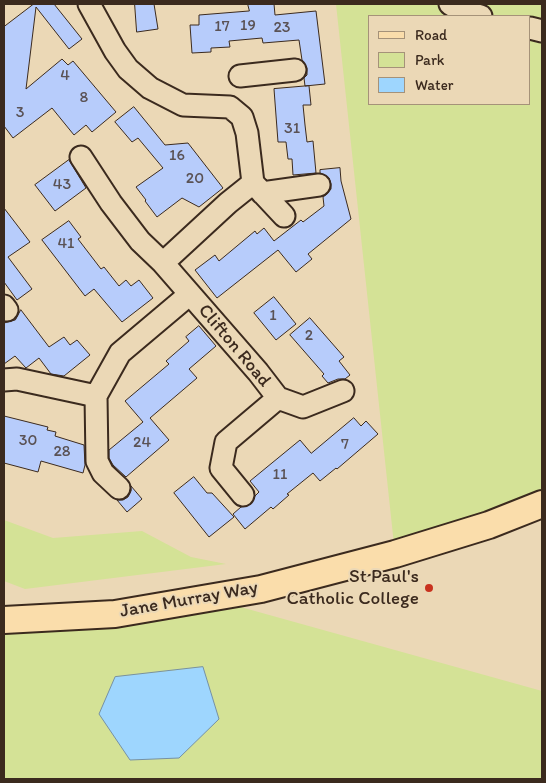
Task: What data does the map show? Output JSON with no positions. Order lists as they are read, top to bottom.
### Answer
{
  "streets": {
    "main road": ["Jane Murray Way"],
    "street": ["Clifton Road"]
  },
  "places": ["St Paul's Catholic College"],
  "house_numbers": [
    "19",
    "17",
    "23",
    "4",
    "8",
    "3",
    "31",
    "16",
    "20",
    "43",
    "41",
    "1",
    "2",
    "30",
    "24",
    "7",
    "28",
    "11"
  ],
  "legend": ["Road", "Park", "Water"]
}
